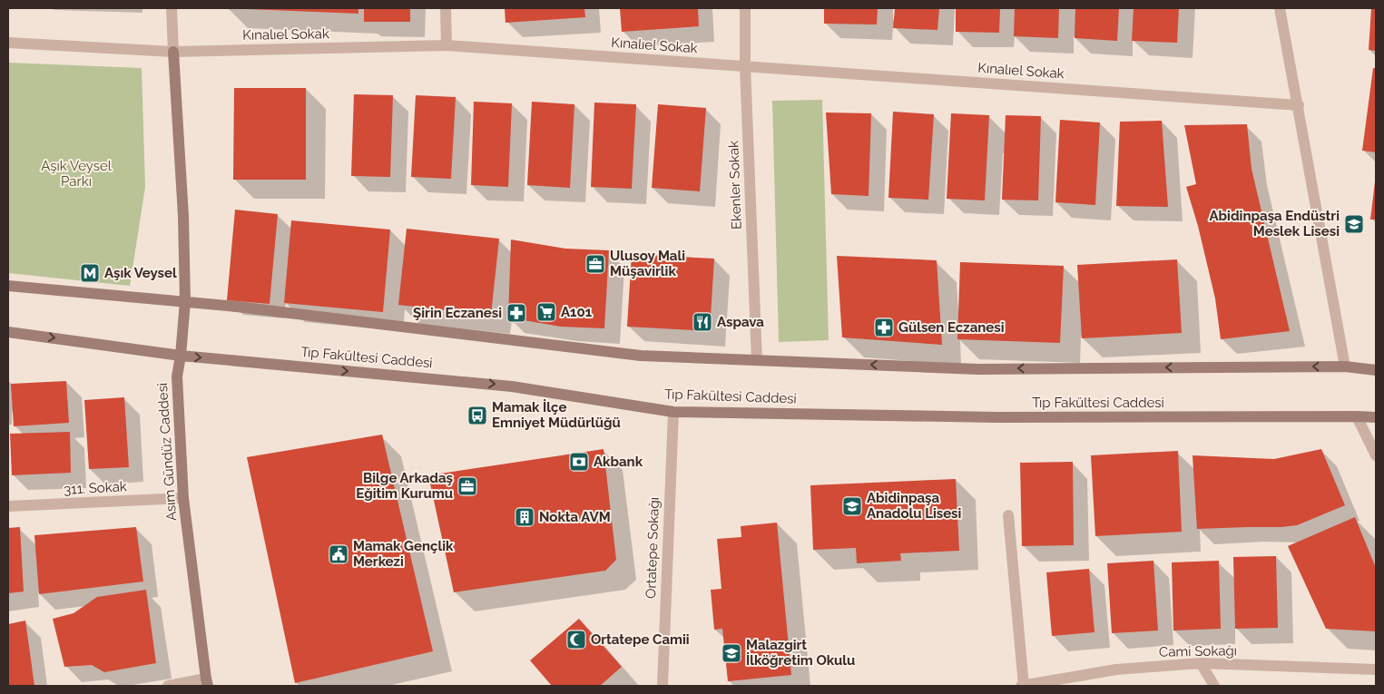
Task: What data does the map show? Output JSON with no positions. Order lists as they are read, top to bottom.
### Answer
{
  "streets": {
    "main road": ["Tıp Fakültesi Caddesi", "Asım Gündüz Caddesi"],
    "street": [
      "Kınalıel Sokak",
      "Ekenler Sokak",
      "311. Sokak",
      "Ortatepe Sokağı",
      "Cami Sokağı"
    ]
  },
  "crossings": [
    ["Kınalıel Sokak", "Ekenler Sokak"],
    ["Kınalıel Sokak", "Asım Gündüz Caddesi"],
    ["Tıp Fakültesi Caddesi", "Asım Gündüz Caddesi"],
    ["Tıp Fakültesi Caddesi", "Ortatepe Sokağı"],
    ["Asım Gündüz Caddesi", "311. Sokak"]
  ],
  "parks": ["Aşık Veysel Parkı"],
  "places": {
    "school or university": ["Abidinpaşa Endüstri Meslek Lisesi", "Abidinpaşa Anadolu Lisesi", "Malazgirt İlköğretim Okulu"],
    "office": ["Ulusoy Mali Müşavirlik", "Bilge Arkadaş Eğitim Kurumu"],
    "metro station": ["Aşık Veysel"],
    "supermarket": ["A101"],
    "pharmacy": ["Şirin Eczanesi", "Gülsen Eczanesi"],
    "restaurant": ["Aspava"],
    "bus stop": ["Mamak İlçe Emniyet Müdürlüğü"],
    "bank": ["Akbank"],
    "building": ["Nokta AVM"],
    "public building": ["Mamak Gençlik Merkezi"],
    "mosque": ["Ortatepe Camii"]
  }
}
